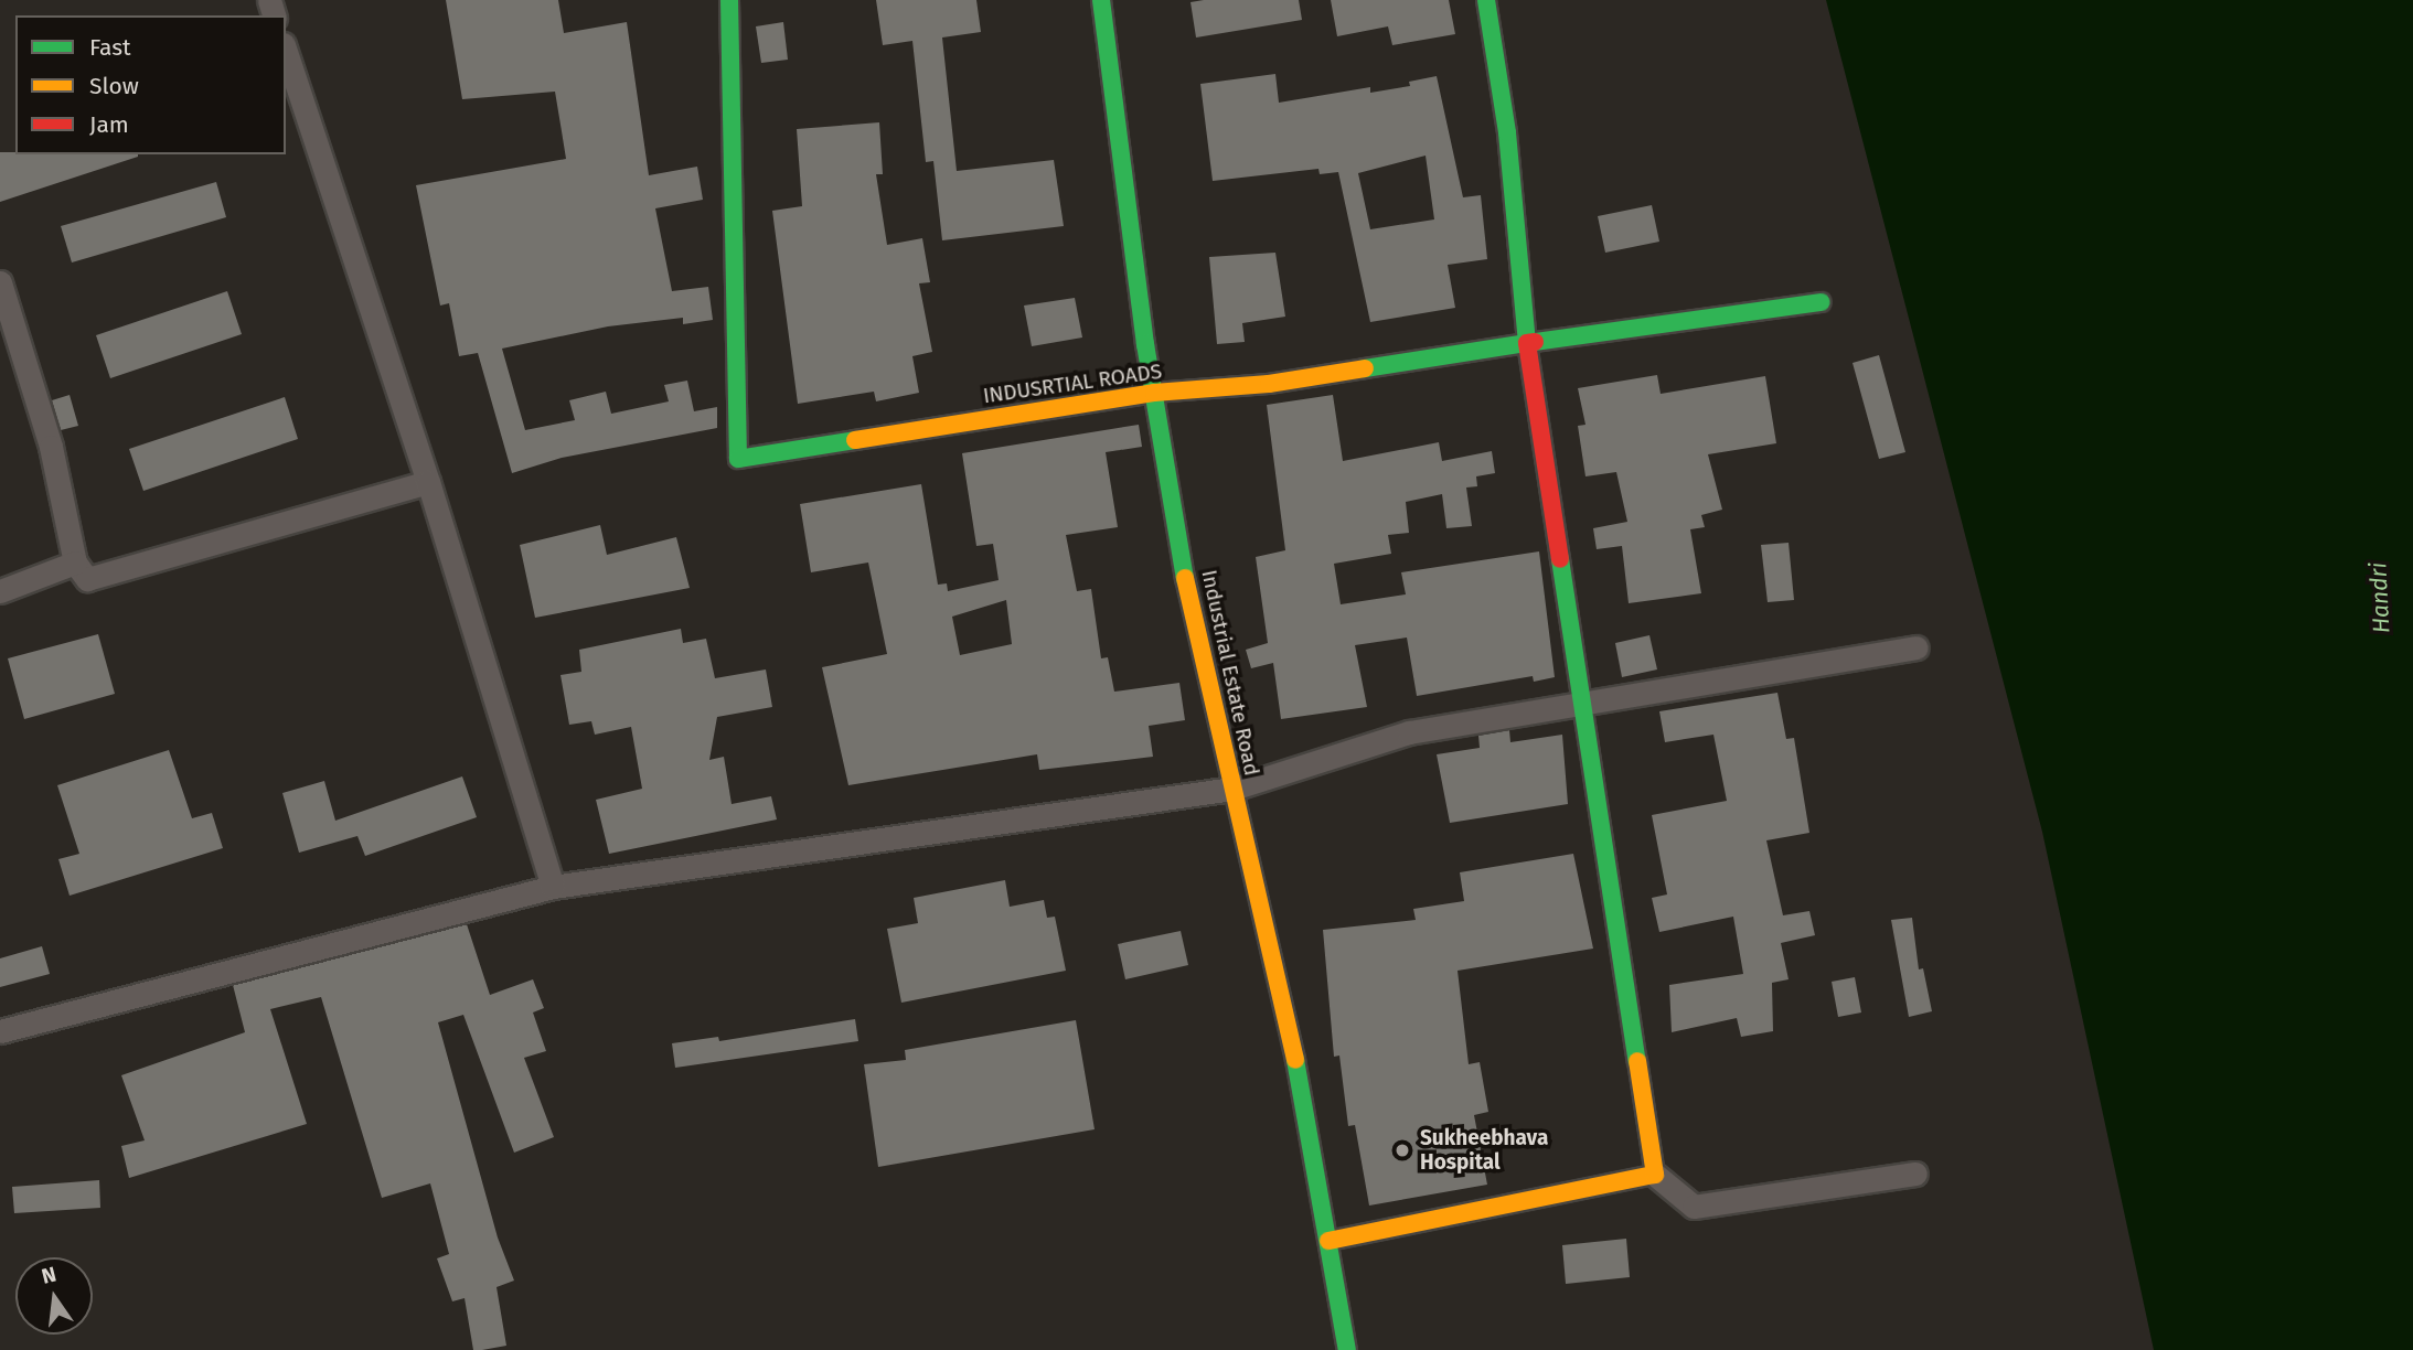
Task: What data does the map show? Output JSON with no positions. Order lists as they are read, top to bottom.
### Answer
{
  "streets": {
    "street": ["INDUSRTIAL ROADS", "Industrial Estate Road"]
  },
  "crossings": [
    ["INDUSRTIAL ROADS", "Industrial Estate Road"]
  ],
  "water": ["Handri"],
  "places": ["Sukheebhava Hospital"],
  "legend": ["Fast", "Slow", "Jam"],
  "north": "top"
}
